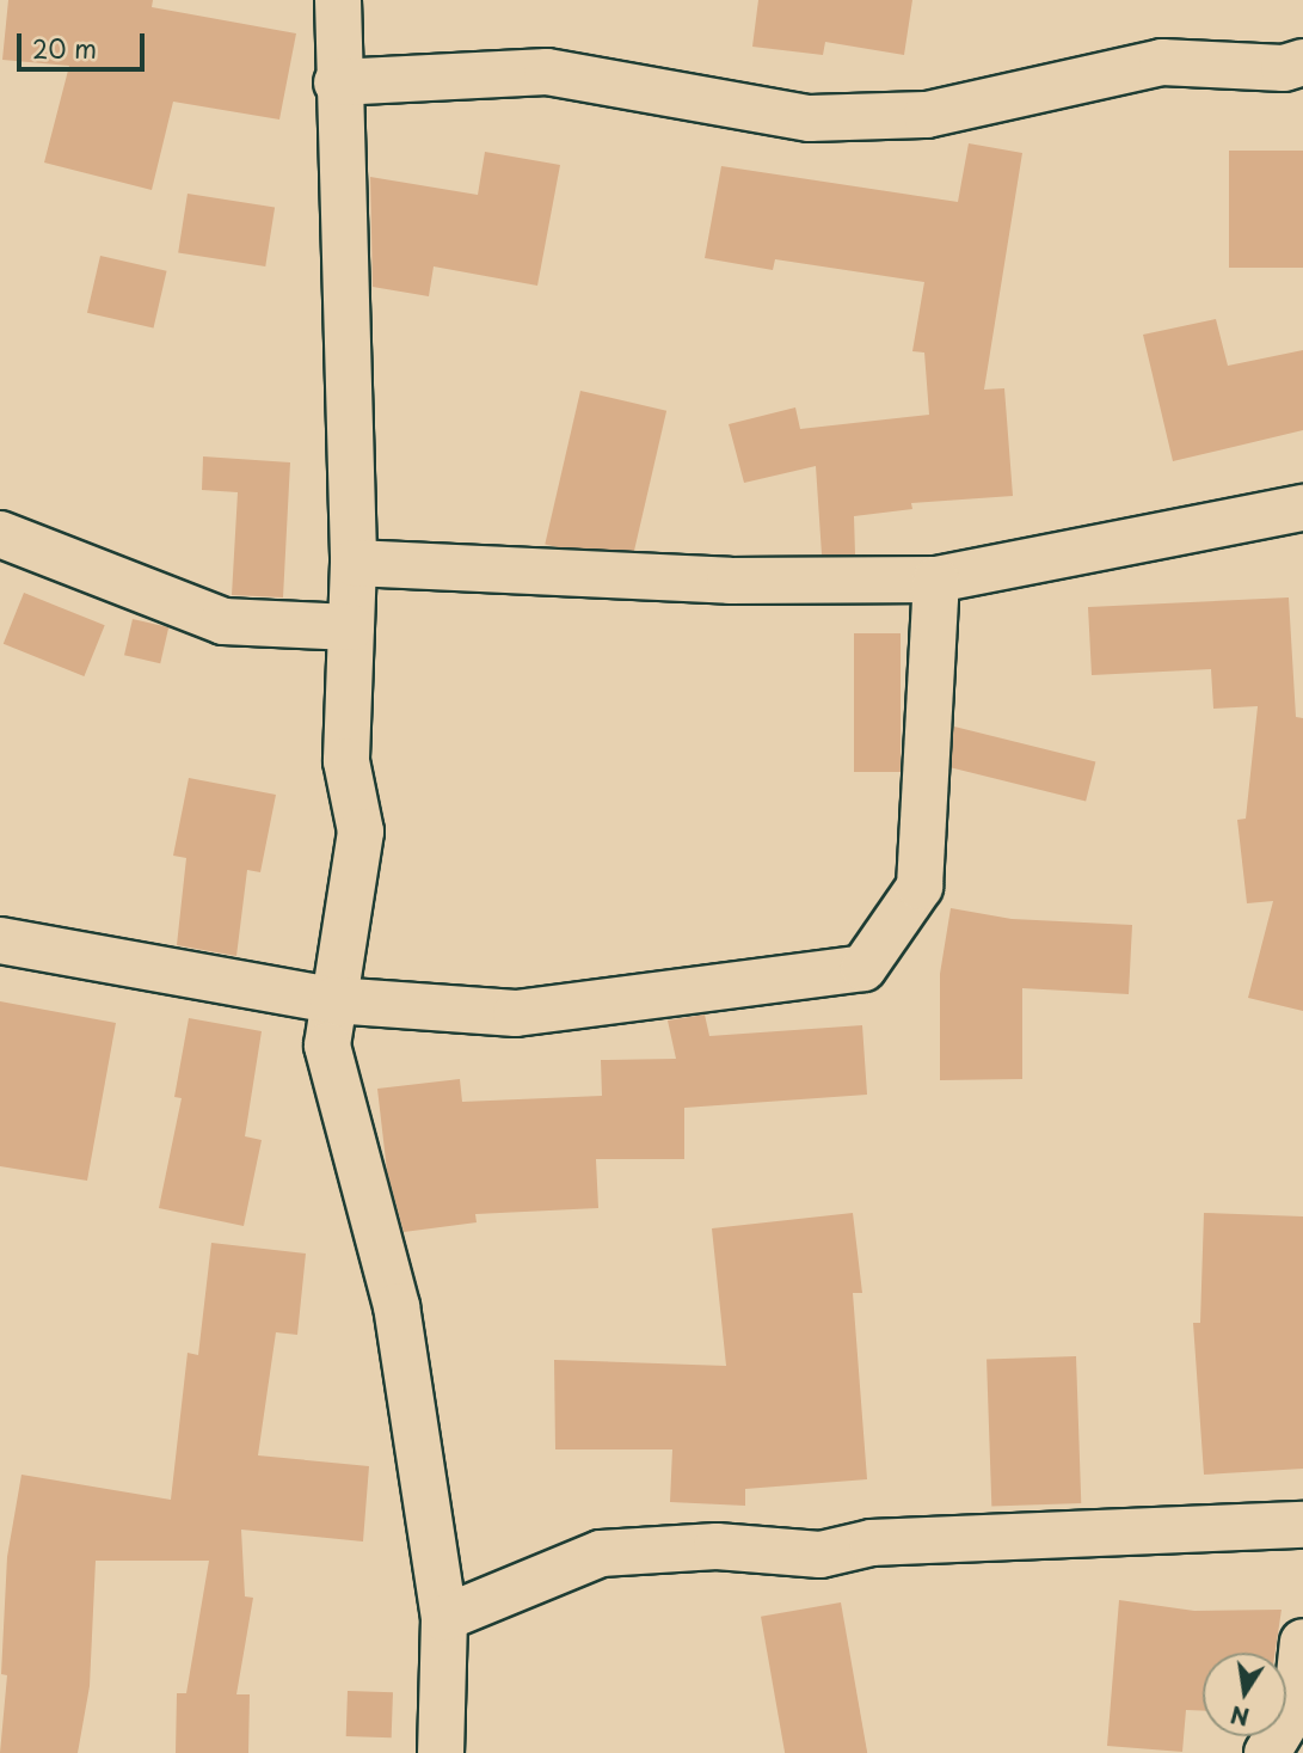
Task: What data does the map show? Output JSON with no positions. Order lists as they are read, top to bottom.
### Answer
{
  "scale_bar": "20 m",
  "north": "bottom"
}
